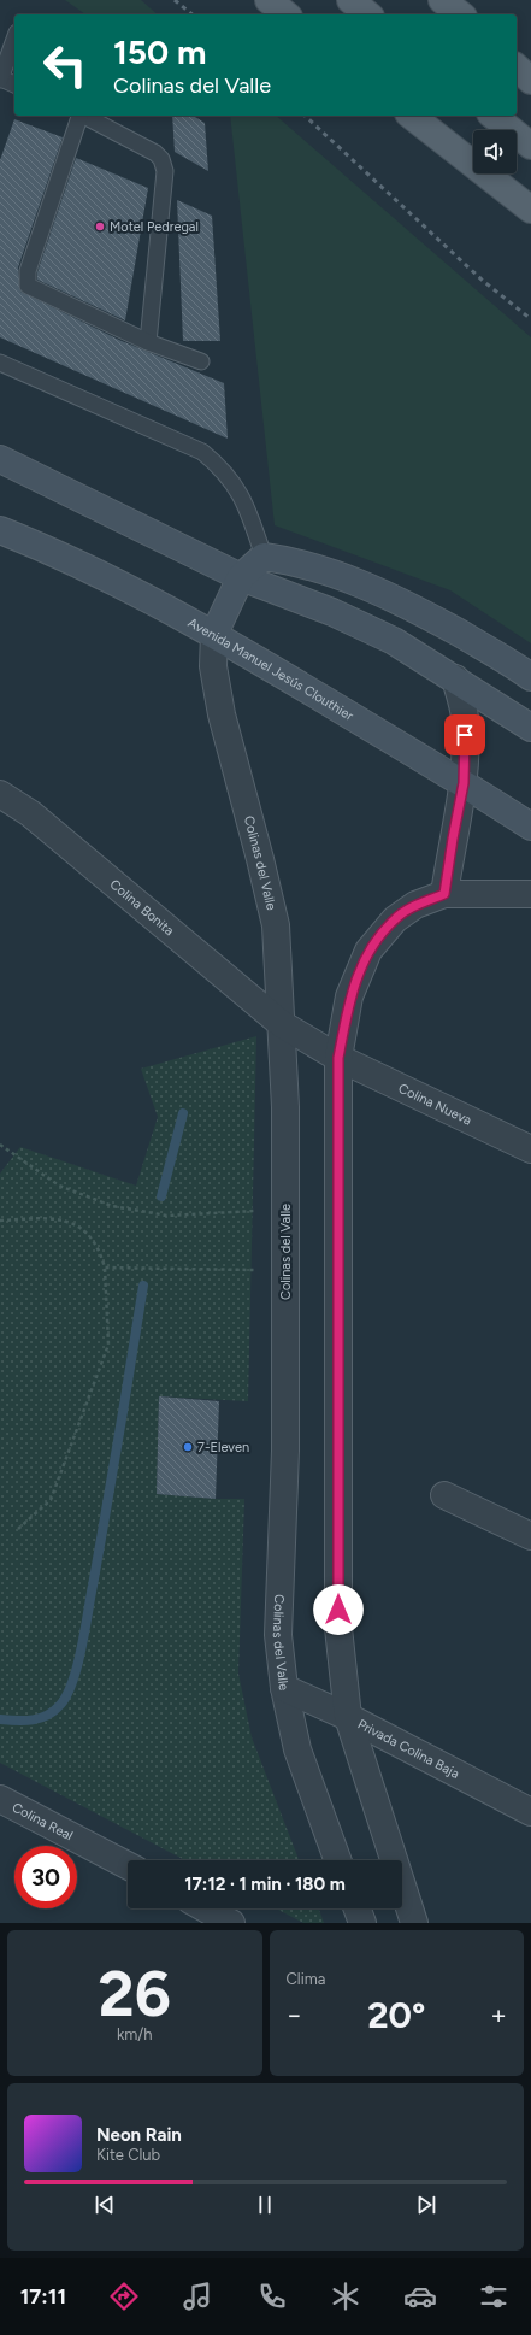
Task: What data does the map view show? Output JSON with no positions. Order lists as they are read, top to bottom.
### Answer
{
  "streets": {
    "street": [
      "Avenida Manuel Jesús Clouthier",
      "Colinas del Valle",
      "Colina Bonita",
      "Colina Nueva",
      "Privada Colina Baja",
      "Colina Real"
    ]
  },
  "crossings": [
    ["Avenida Manuel Jesús Clouthier", "Colinas del Valle"],
    ["Colinas del Valle", "Colina Bonita"],
    ["Colinas del Valle", "Privada Colina Baja"],
    ["Colina Bonita", "Colina Nueva"]
  ],
  "places": ["Motel Pedregal", "7-Eleven"],
  "page": {
    "turn": ["150 m", "Colinas del Valle"],
    "limit": "30",
    "trip": "17:12 · 1 min · 180 m",
    "tile": [
      ["26", "km/h"],
      "Clima"
    ],
    "heat": ["−", "20°", "+"],
    "song": ["Neon Rain", "Kite Club"],
    "tabs": "17:11"
  }
}
